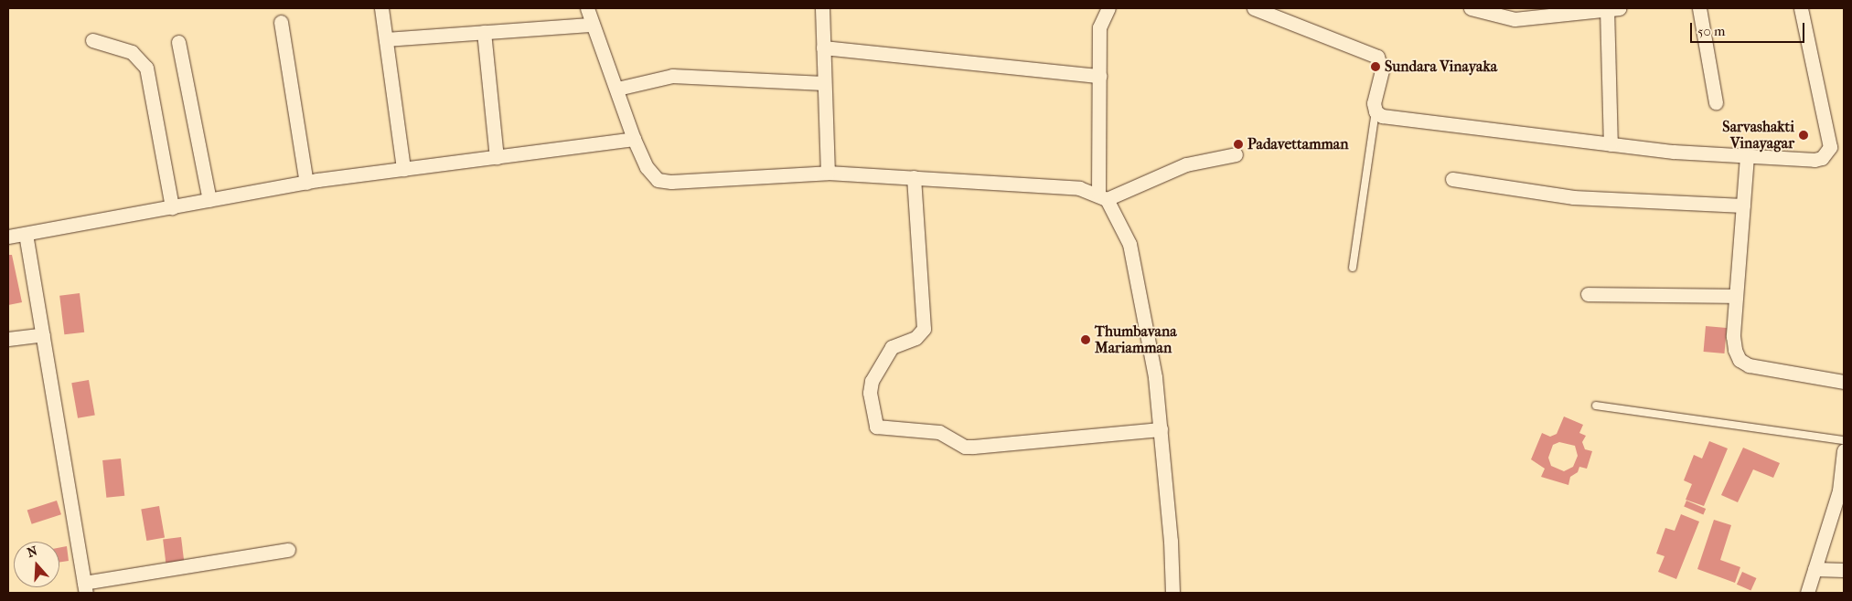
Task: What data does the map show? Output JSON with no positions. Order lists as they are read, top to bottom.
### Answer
{
  "places": [
    "Sundara Vinayaka",
    "Sarvashakti Vinayagar",
    "Padavettamman",
    "Thumbavana Mariamman"
  ],
  "scale_bar": "50 m",
  "north": "top"
}
